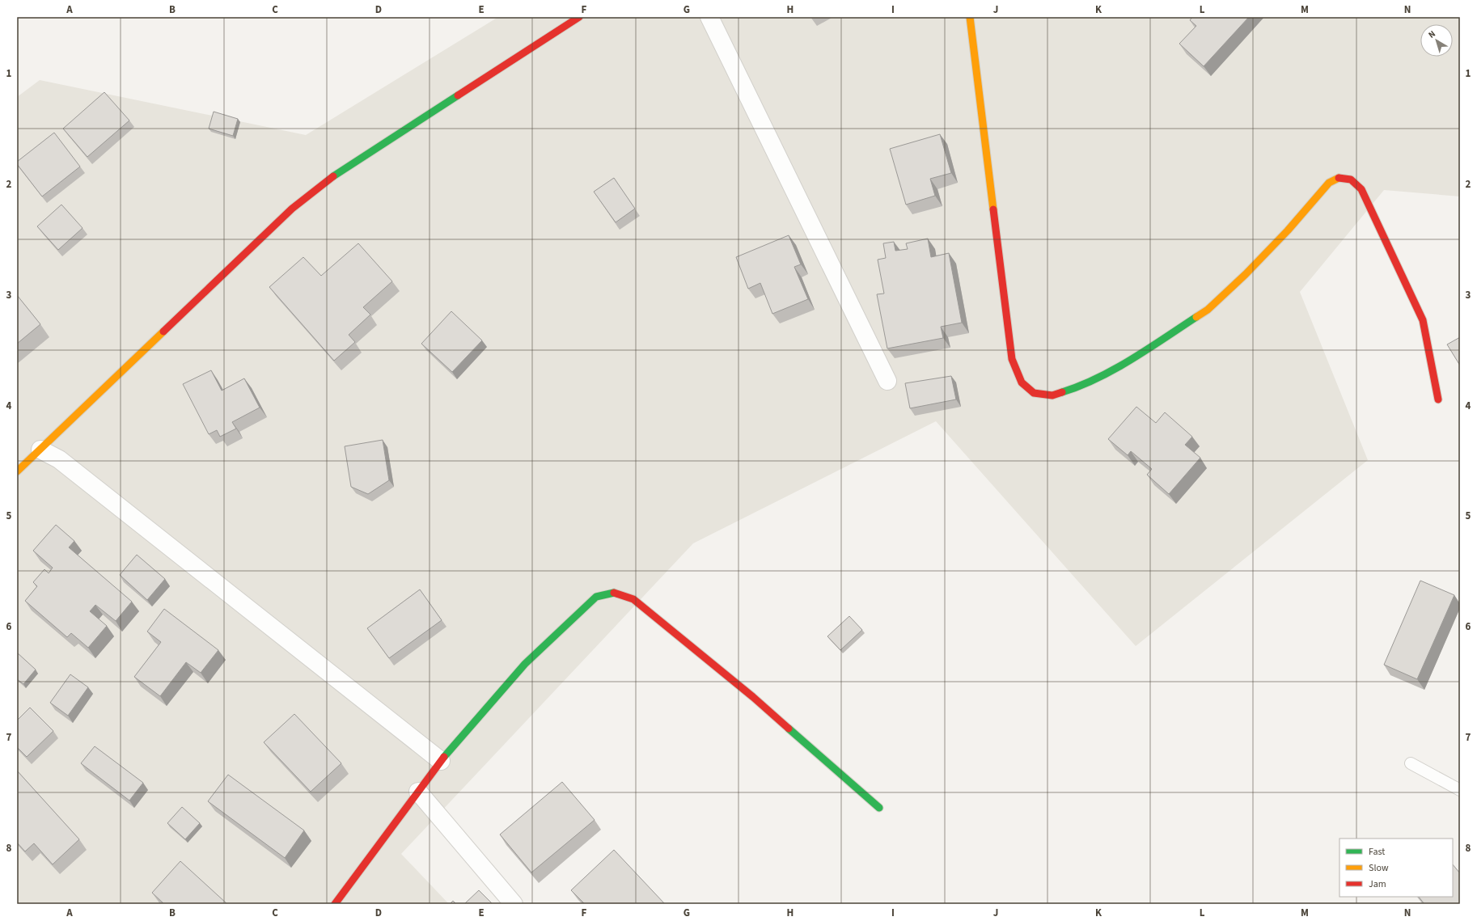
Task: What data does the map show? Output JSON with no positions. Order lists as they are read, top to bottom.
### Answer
{
  "legend": ["Fast", "Slow", "Jam"],
  "north": "top left",
  "grid": {
    "columns": [
      "A",
      "B",
      "C",
      "D",
      "E",
      "F",
      "G",
      "H",
      "I",
      "J",
      "K",
      "L",
      "M",
      "N"
    ],
    "rows": [
      "1",
      "2",
      "3",
      "4",
      "5",
      "6",
      "7",
      "8"
    ]
  }
}
